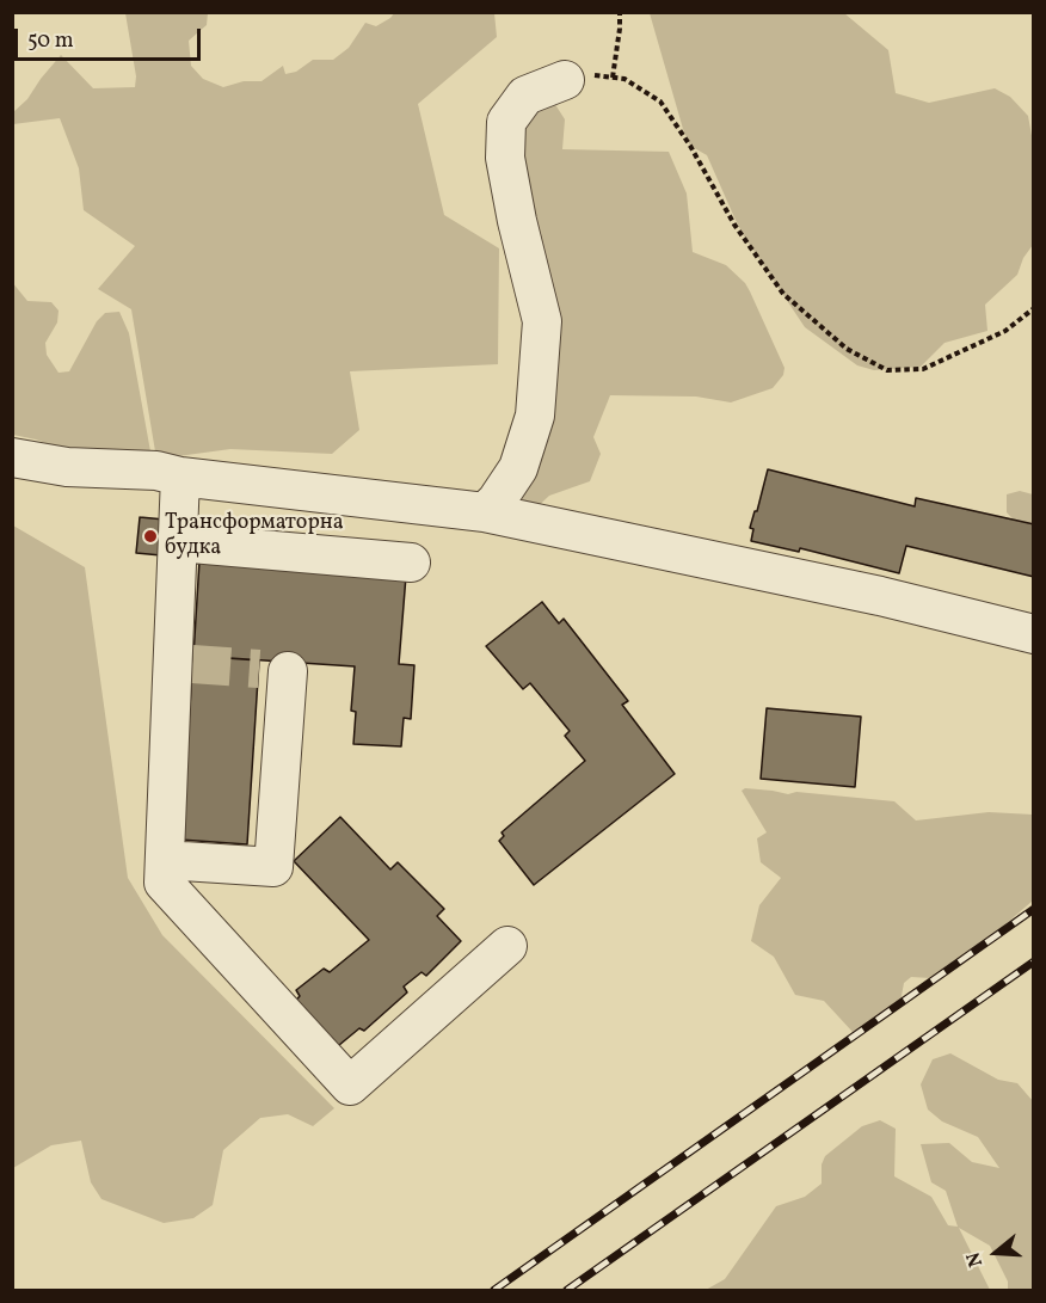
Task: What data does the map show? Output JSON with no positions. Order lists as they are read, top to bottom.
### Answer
{
  "places": ["Трансформаторна будка"],
  "scale_bar": "50 m",
  "north": "left"
}
